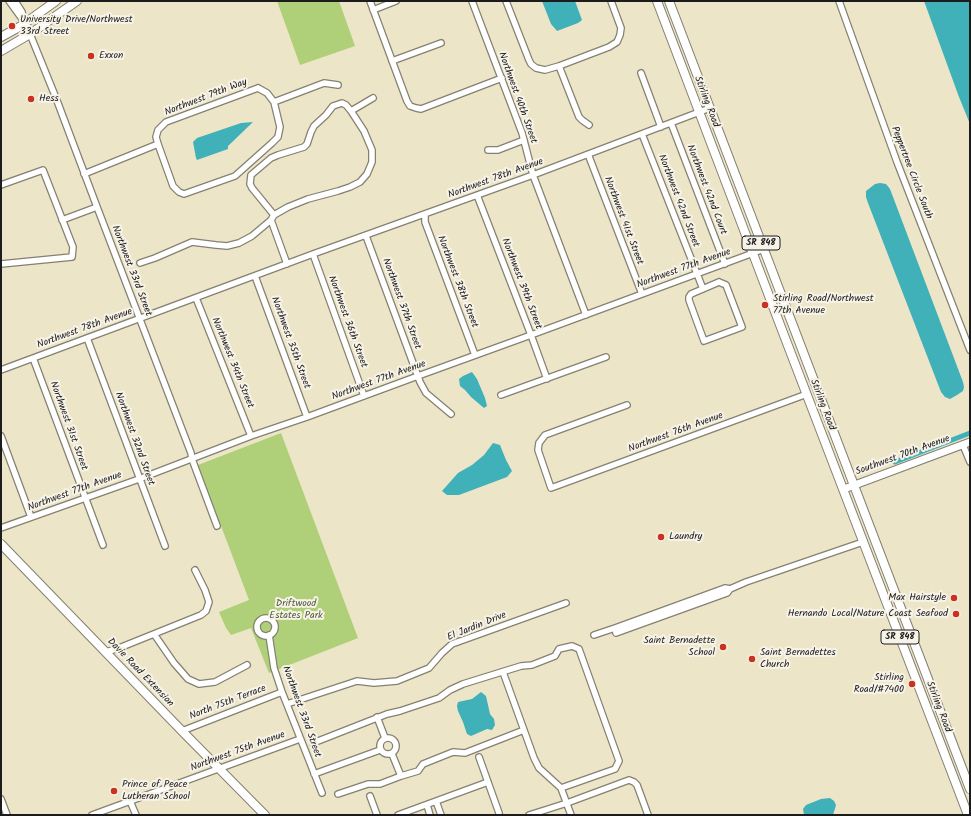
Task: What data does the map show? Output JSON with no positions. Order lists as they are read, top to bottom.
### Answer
{
  "streets": {
    "main road": ["Stirling Road", "SR 848", "Davie Road Extension"],
    "street": [
      "Northwest 79th Way",
      "Northwest 40th Street",
      "Peppertree Circle South",
      "Northwest 78th Avenue",
      "Northwest 42nd Court",
      "Northwest 42nd Street",
      "Northwest 41st Street",
      "Northwest 77th Avenue",
      "Northwest 33rd Street",
      "Northwest 38th Street",
      "Northwest 39th Street",
      "Northwest 37th Street",
      "Northwest 36th Street",
      "Northwest 35th Street",
      "Northwest 34th Street",
      "Northwest 31st Street",
      "Northwest 76th Avenue",
      "Northwest 32nd Street",
      "Southwest 70th Avenue",
      "El Jardin Drive",
      "North 75th Terrace",
      "Northwest 75th Avenue"
    ]
  },
  "crossings": [
    ["Northwest 40th Street", "Northwest 78th Avenue"],
    ["Northwest 40th Street", "Northwest 77th Avenue"],
    ["Stirling Road", "Northwest 78th Avenue"],
    ["Stirling Road", "Northwest 77th Avenue"],
    ["Stirling Road", "Northwest 76th Avenue"],
    ["Stirling Road", "Southwest 70th Avenue"],
    ["Northwest 78th Avenue", "Northwest 42nd Court"],
    ["Northwest 78th Avenue", "Northwest 42nd Street"],
    ["Northwest 78th Avenue", "Northwest 41st Street"],
    ["Northwest 78th Avenue", "Northwest 33rd Street"],
    ["Northwest 78th Avenue", "Northwest 38th Street"],
    ["Northwest 78th Avenue", "Northwest 39th Street"],
    ["Northwest 78th Avenue", "Northwest 37th Street"],
    ["Northwest 78th Avenue", "Northwest 36th Street"],
    ["Northwest 78th Avenue", "Northwest 35th Street"],
    ["Northwest 78th Avenue", "Northwest 34th Street"],
    ["Northwest 78th Avenue", "Northwest 31st Street"],
    ["Northwest 78th Avenue", "Northwest 32nd Street"],
    ["Northwest 42nd Court", "Northwest 77th Avenue"],
    ["Northwest 42nd Street", "Northwest 77th Avenue"],
    ["Northwest 41st Street", "Northwest 77th Avenue"],
    ["Northwest 77th Avenue", "Northwest 33rd Street"],
    ["Northwest 77th Avenue", "Northwest 38th Street"],
    ["Northwest 77th Avenue", "Northwest 39th Street"],
    ["Northwest 77th Avenue", "Northwest 37th Street"],
    ["Northwest 77th Avenue", "Northwest 36th Street"],
    ["Northwest 77th Avenue", "Northwest 35th Street"],
    ["Northwest 77th Avenue", "Northwest 34th Street"],
    ["Northwest 77th Avenue", "Northwest 31st Street"],
    ["Northwest 77th Avenue", "Northwest 32nd Street"],
    ["Northwest 33rd Street", "El Jardin Drive"],
    ["Northwest 33rd Street", "North 75th Terrace"],
    ["Northwest 33rd Street", "Northwest 75th Avenue"],
    ["Davie Road Extension", "North 75th Terrace"],
    ["Davie Road Extension", "Northwest 75th Avenue"]
  ],
  "parks": ["Driftwood Estates Park"],
  "places": [
    "University Drive/Northwest 33rd Street",
    "Exxon",
    "Hess",
    "Stirling Road/Northwest 77th Avenue",
    "Laundry",
    "Max Hairstyle",
    "Hernando Local/Nature Coast Seafood",
    "Saint Bernadette School",
    "Saint Bernadettes Church",
    "Stirling Road/#7400",
    "Prince of Peace Lutheran School"
  ]
}
